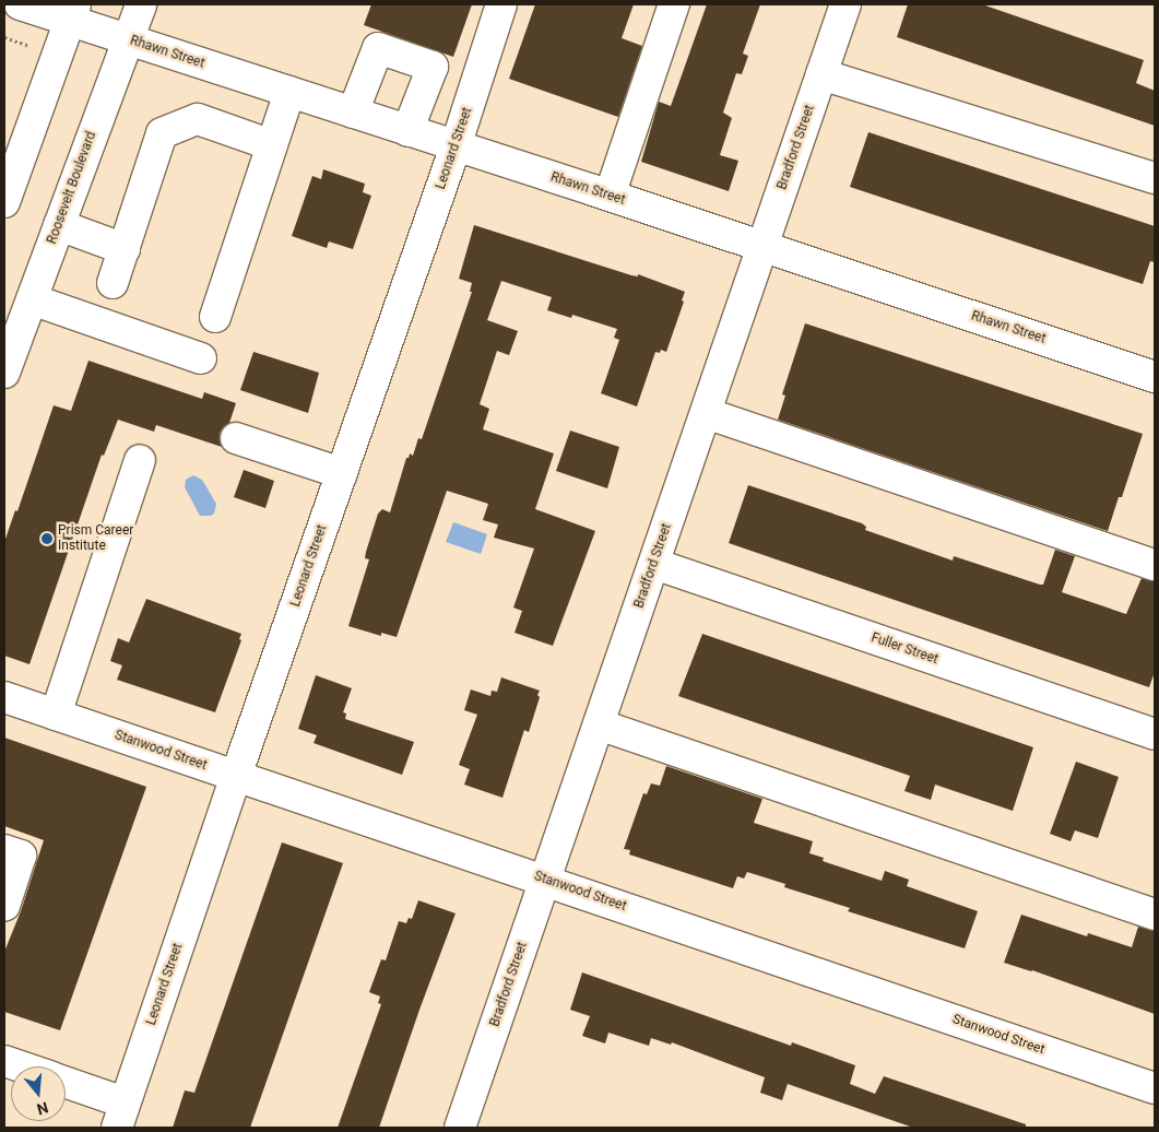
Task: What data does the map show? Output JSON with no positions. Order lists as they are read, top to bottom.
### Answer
{
  "streets": {
    "main road": [
      "Rhawn Street",
      "Bradford Street",
      "Leonard Street",
      "Roosevelt Boulevard",
      "Fuller Street",
      "Stanwood Street"
    ]
  },
  "crossings": [
    ["Rhawn Street", "Bradford Street"],
    ["Rhawn Street", "Leonard Street"],
    ["Rhawn Street", "Roosevelt Boulevard"],
    ["Bradford Street", "Fuller Street"],
    ["Bradford Street", "Stanwood Street"],
    ["Leonard Street", "Stanwood Street"]
  ],
  "places": ["Prism Career Institute"],
  "north": "bottom"
}
